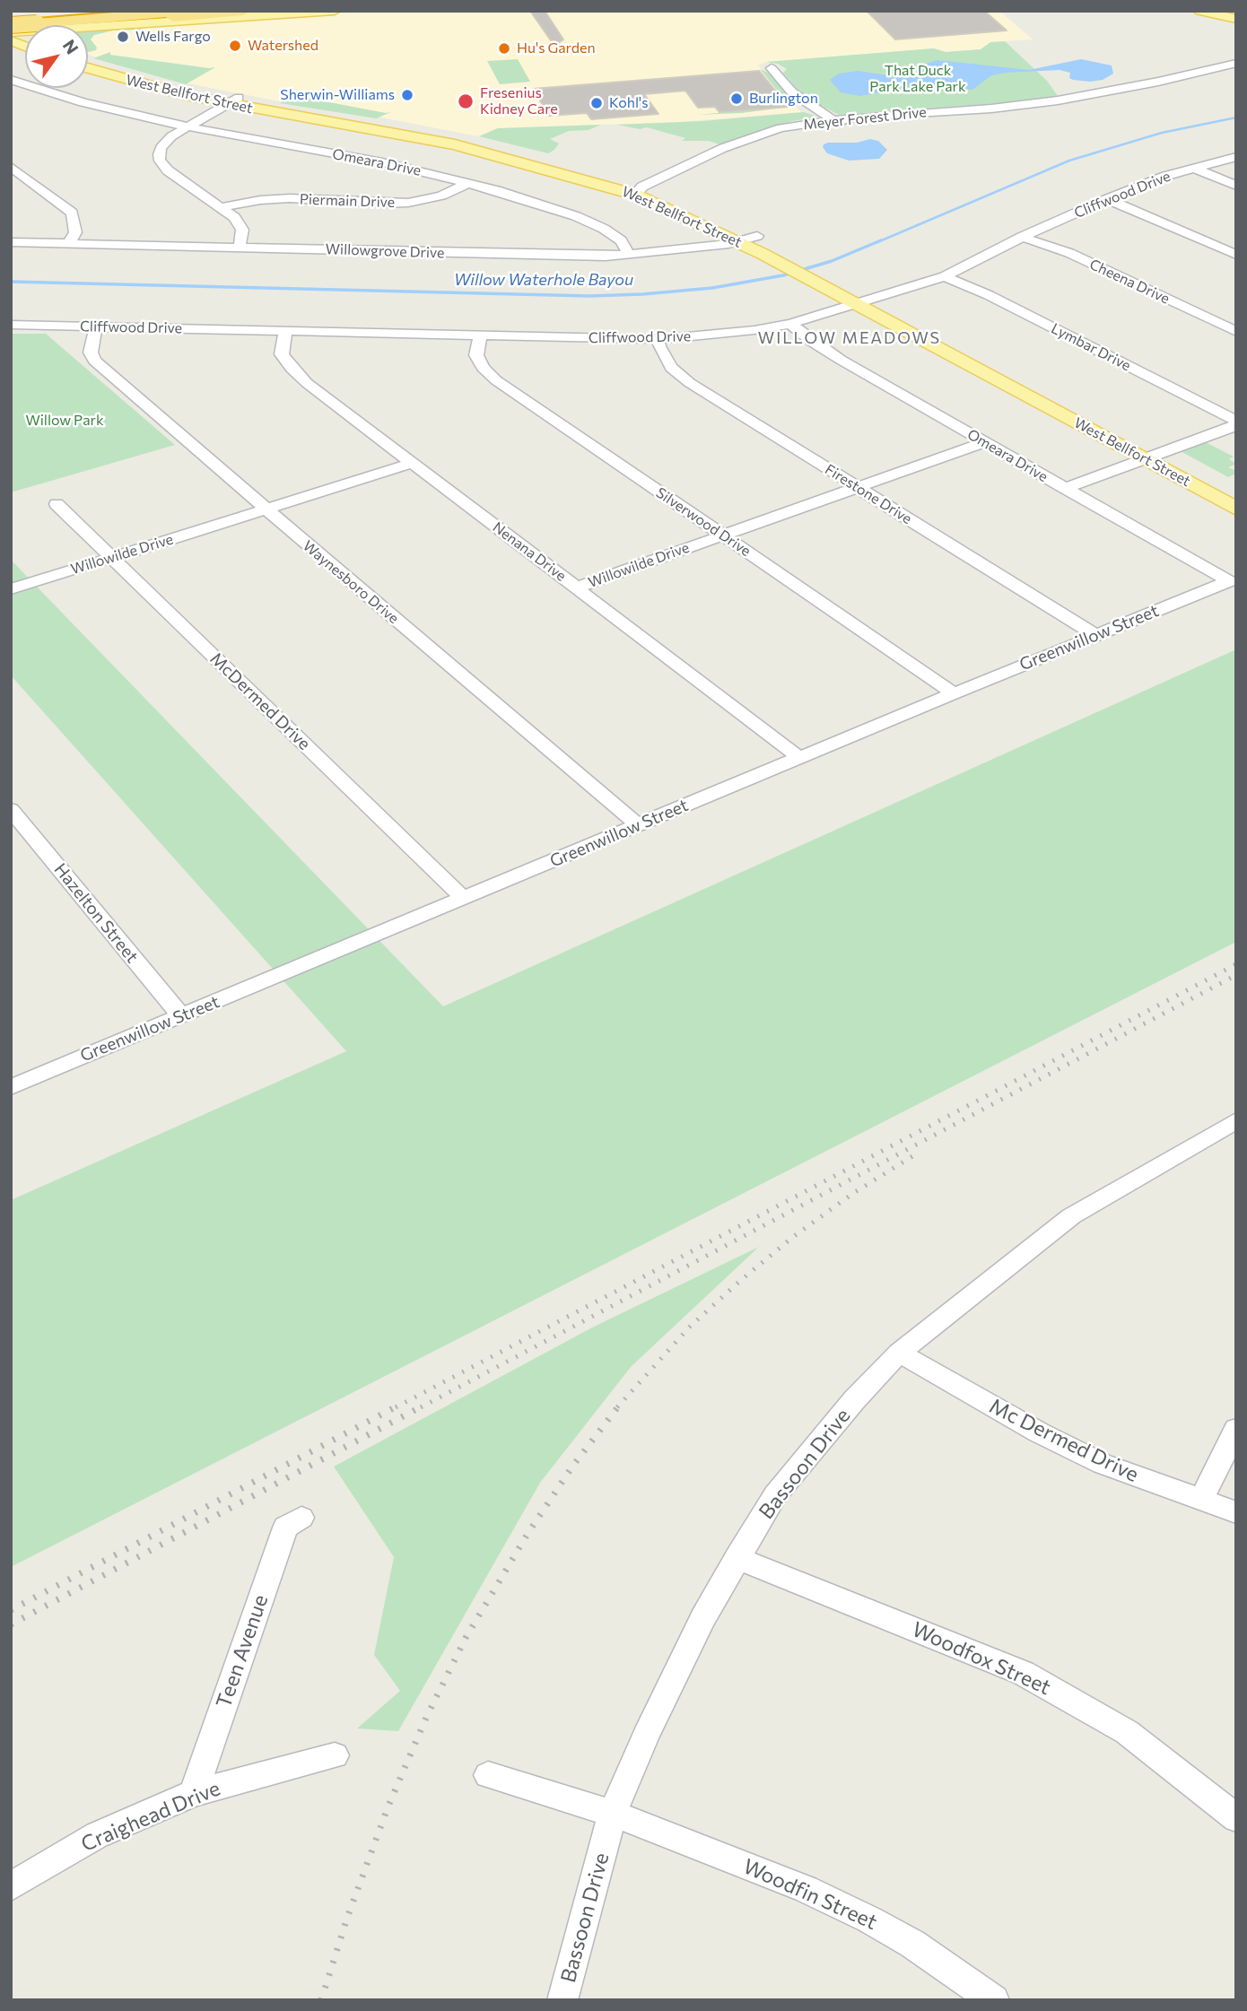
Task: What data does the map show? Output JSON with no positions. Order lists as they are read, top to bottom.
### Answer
{
  "streets": {
    "main road": ["West Bellfort Street"],
    "street": [
      "Meyer Forest Drive",
      "Omeara Drive",
      "Cliffwood Drive",
      "Piermain Drive",
      "Willowgrove Drive",
      "Cheena Drive",
      "Lymbar Drive",
      "Firestone Drive",
      "Silverwood Drive",
      "Nenana Drive",
      "Willowilde Drive",
      "Waynesboro Drive",
      "Greenwillow Street",
      "McDermed Drive",
      "Hazelton Street",
      "Mc Dermed Drive",
      "Bassoon Drive",
      "Teen Avenue",
      "Woodfox Street",
      "Craighead Drive",
      "Woodfin Street"
    ]
  },
  "crossings": [
    ["West Bellfort Street", "Meyer Forest Drive"],
    ["West Bellfort Street", "Cliffwood Drive"],
    ["West Bellfort Street", "Willowgrove Drive"],
    ["Omeara Drive", "Cliffwood Drive"],
    ["Omeara Drive", "Piermain Drive"],
    ["Omeara Drive", "Willowgrove Drive"],
    ["Omeara Drive", "Willowilde Drive"],
    ["Omeara Drive", "Greenwillow Street"],
    ["Cliffwood Drive", "Cheena Drive"],
    ["Cliffwood Drive", "Lymbar Drive"],
    ["Cliffwood Drive", "Firestone Drive"],
    ["Cliffwood Drive", "Silverwood Drive"],
    ["Cliffwood Drive", "Nenana Drive"],
    ["Cliffwood Drive", "Waynesboro Drive"],
    ["Firestone Drive", "Willowilde Drive"],
    ["Firestone Drive", "Greenwillow Street"],
    ["Silverwood Drive", "Willowilde Drive"],
    ["Silverwood Drive", "Greenwillow Street"],
    ["Nenana Drive", "Willowilde Drive"],
    ["Nenana Drive", "Greenwillow Street"],
    ["Willowilde Drive", "Waynesboro Drive"],
    ["Willowilde Drive", "McDermed Drive"],
    ["Waynesboro Drive", "Greenwillow Street"],
    ["Greenwillow Street", "McDermed Drive"],
    ["Greenwillow Street", "Hazelton Street"],
    ["Mc Dermed Drive", "Bassoon Drive"],
    ["Bassoon Drive", "Woodfox Street"],
    ["Bassoon Drive", "Woodfin Street"],
    ["Teen Avenue", "Craighead Drive"]
  ],
  "districts": ["WILLOW MEADOWS"],
  "water": ["Willow Waterhole Bayou"],
  "parks": ["That Duck Park Lake Park", "Willow Park"],
  "places": [
    "Wells Fargo",
    "Watershed",
    "Hu's Garden",
    "Sherwin-Williams",
    "Burlington",
    "Fresenius Kidney Care",
    "Kohl's"
  ],
  "north": "top right"
}
